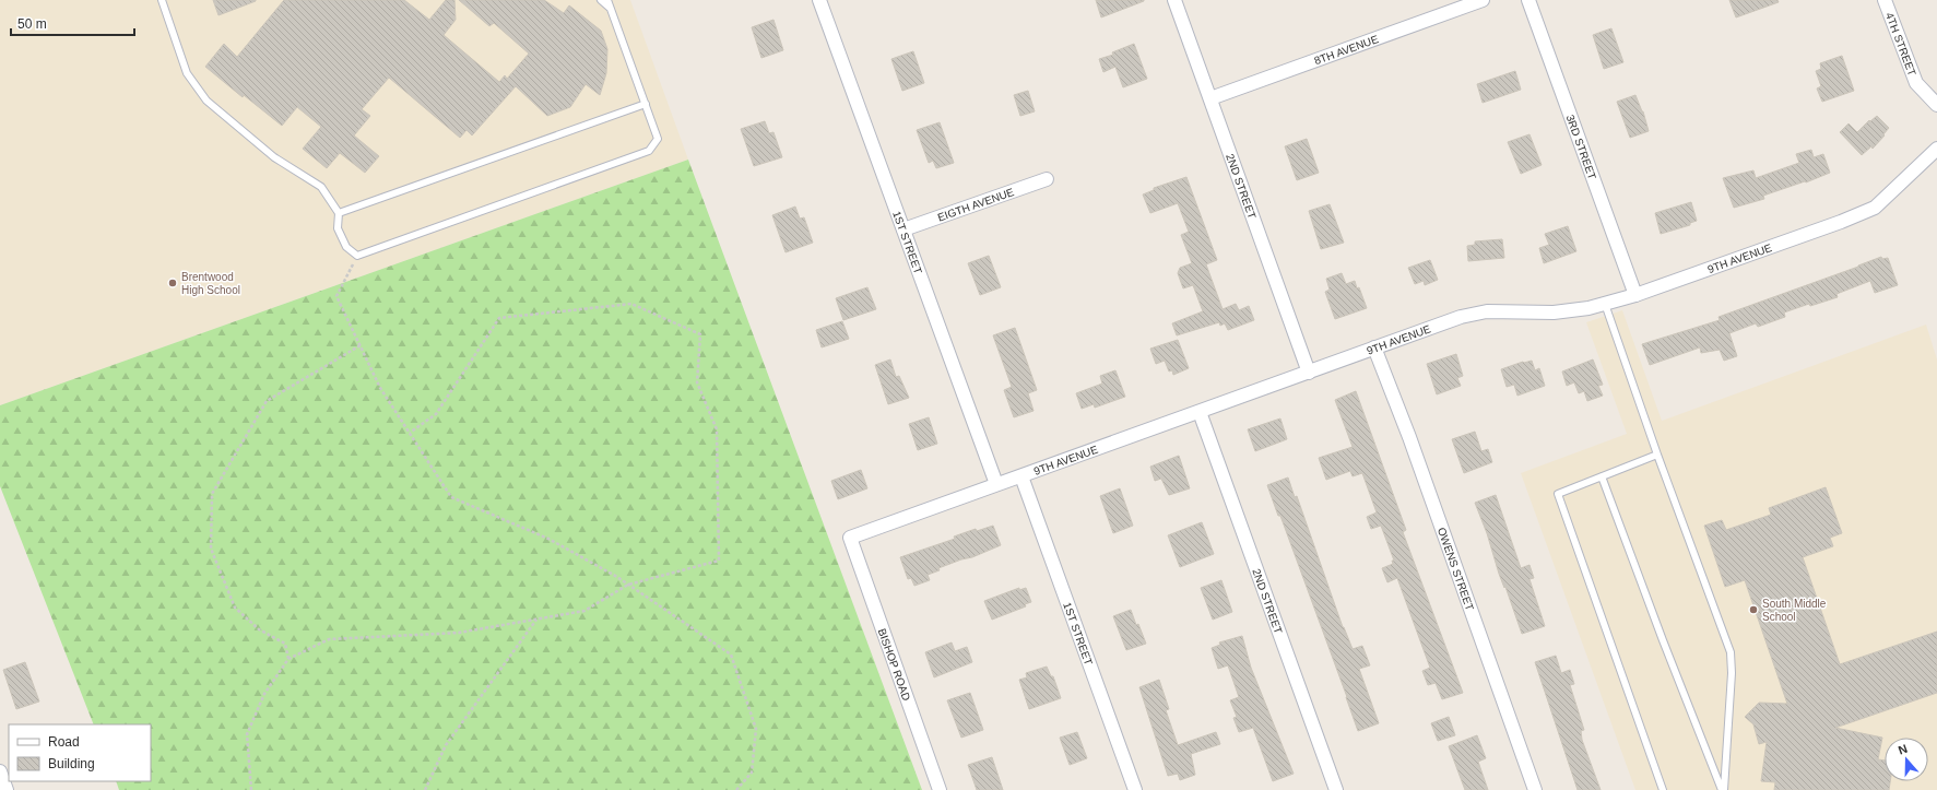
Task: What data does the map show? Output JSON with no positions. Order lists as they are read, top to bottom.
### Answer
{
  "streets": {
    "street": [
      "4TH STREET",
      "8TH AVENUE",
      "3RD STREET",
      "2ND STREET",
      "EIGTH AVENUE",
      "1ST STREET",
      "9TH AVENUE",
      "OWENS STREET",
      "BISHOP ROAD"
    ]
  },
  "crossings": [
    ["8TH AVENUE", "2ND STREET"],
    ["3RD STREET", "9TH AVENUE"],
    ["2ND STREET", "9TH AVENUE"],
    ["EIGTH AVENUE", "1ST STREET"],
    ["1ST STREET", "9TH AVENUE"],
    ["9TH AVENUE", "OWENS STREET"],
    ["9TH AVENUE", "BISHOP ROAD"]
  ],
  "places": ["Brentwood High School", "South Middle School"],
  "legend": ["Road", "Building"],
  "scale_bar": "50 m",
  "north": "top"
}
